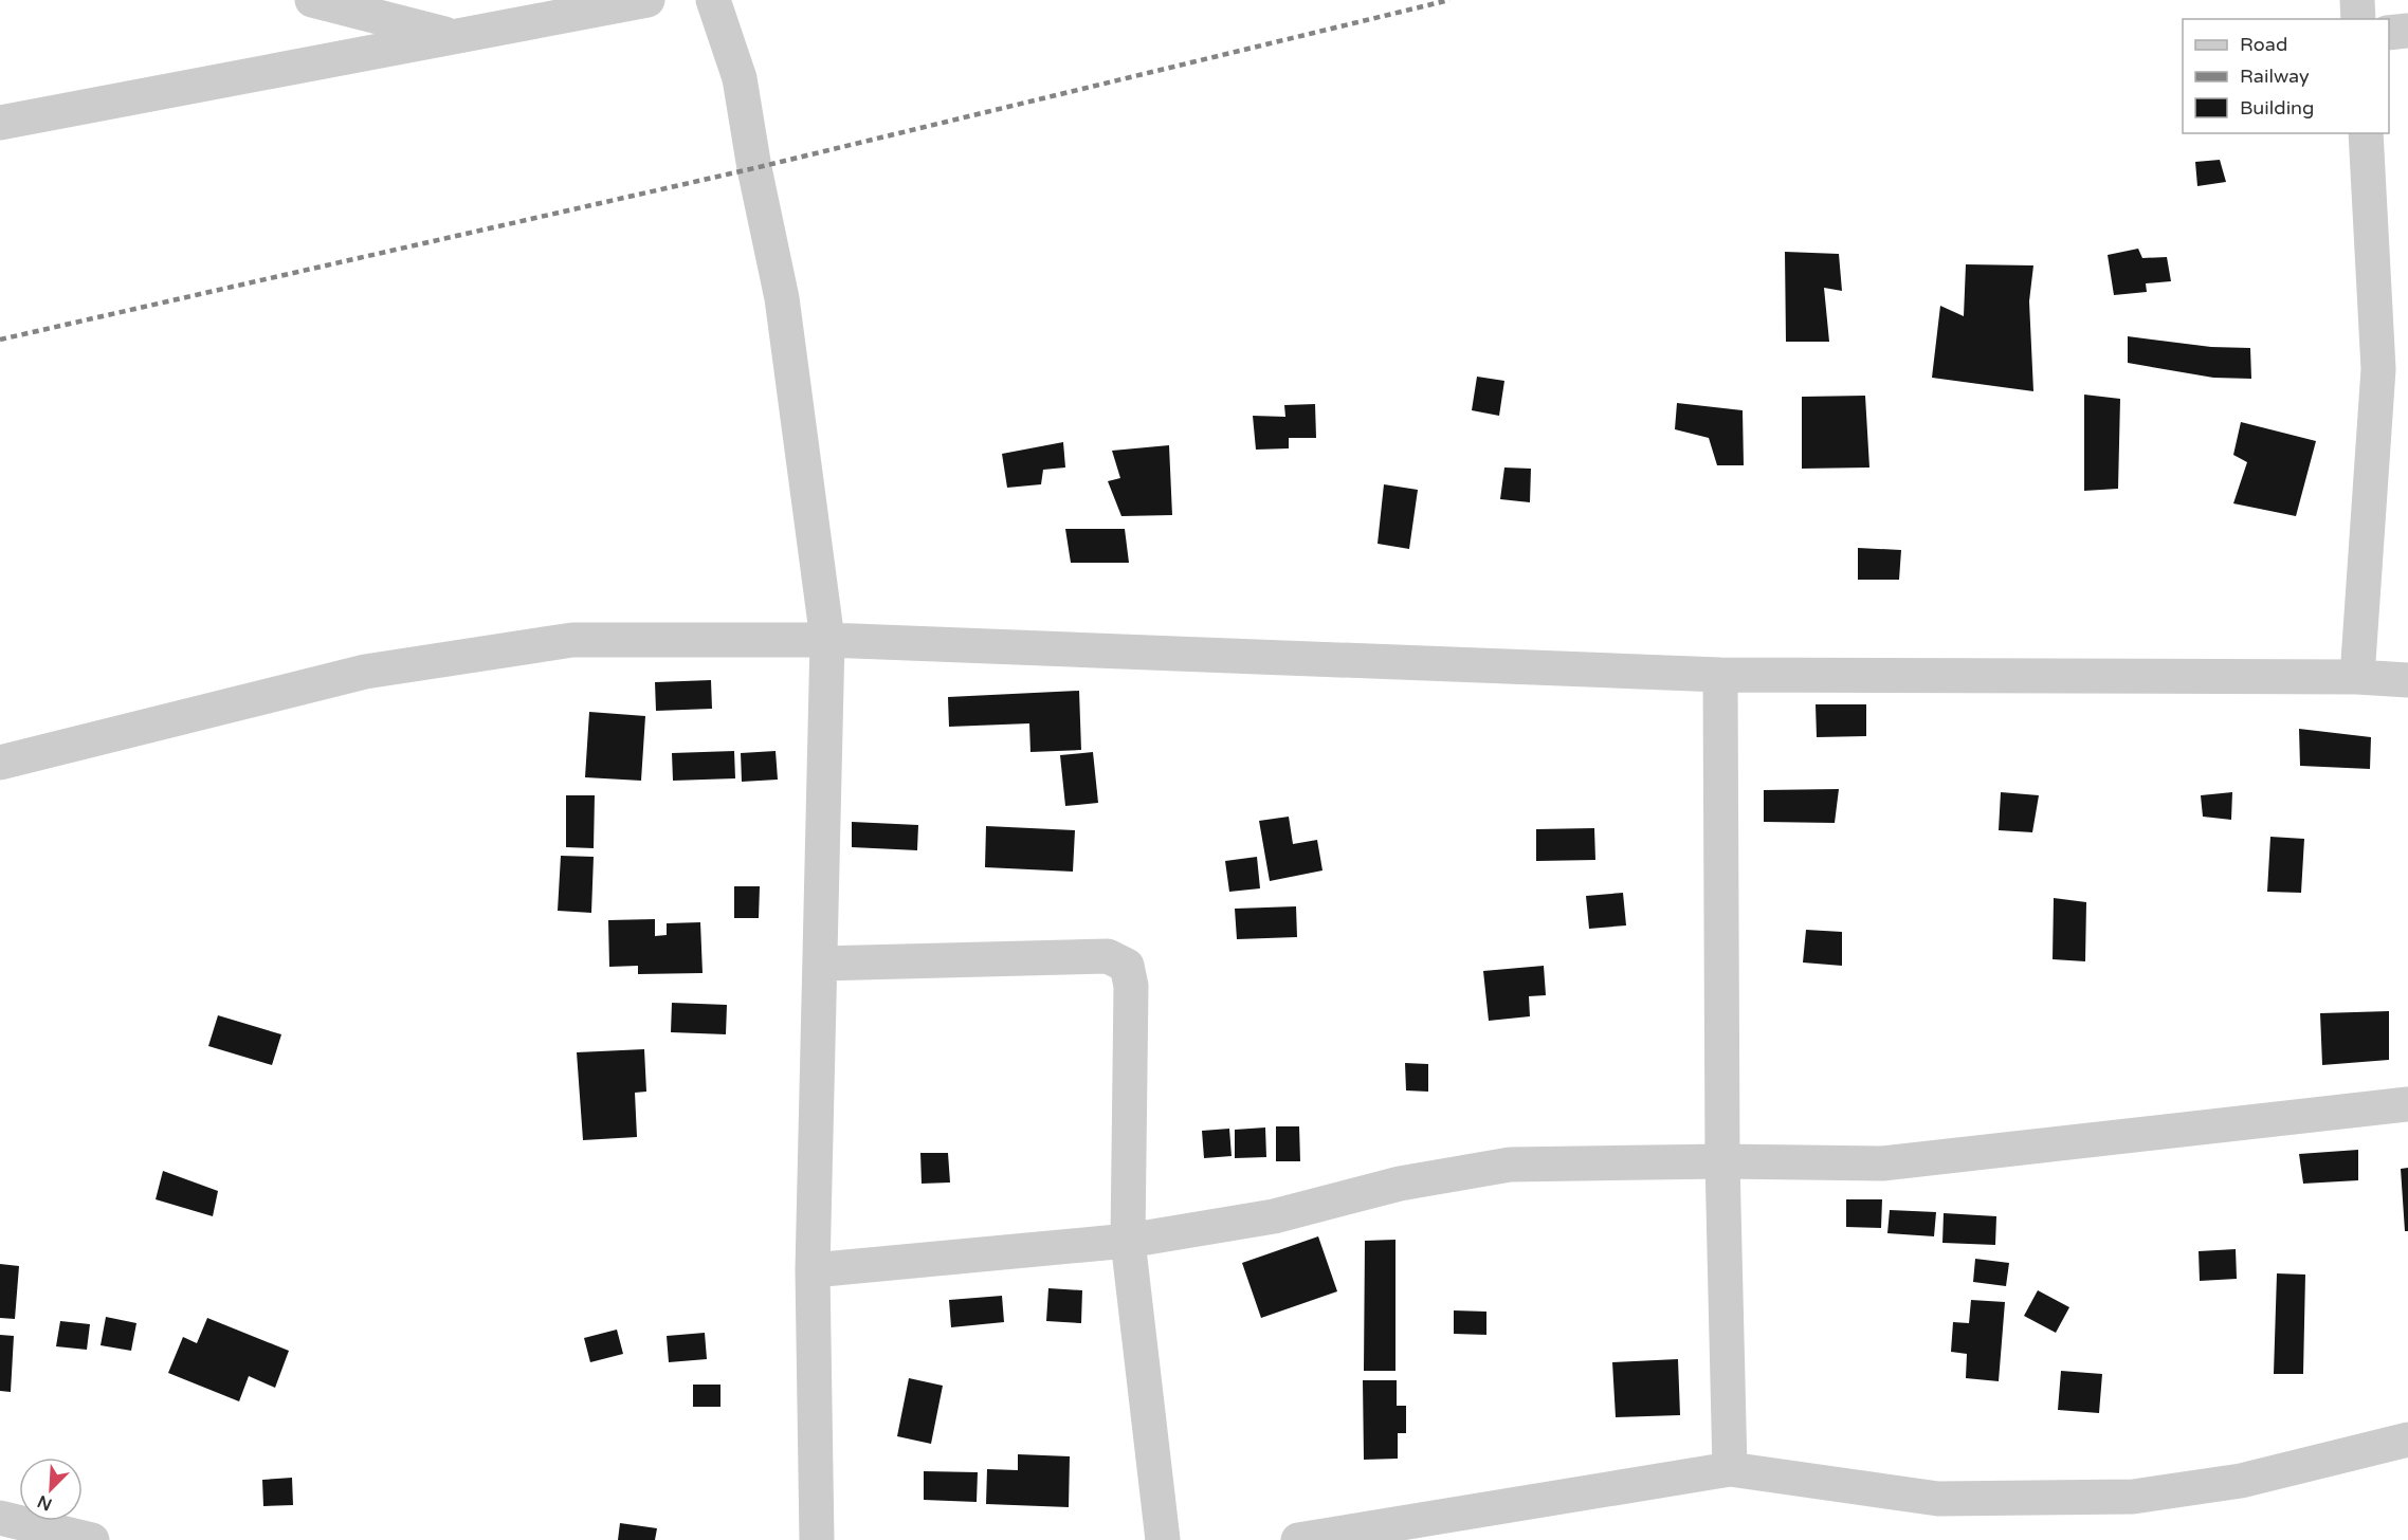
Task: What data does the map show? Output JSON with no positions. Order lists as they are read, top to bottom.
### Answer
{
  "legend": ["Road", "Railway", "Building"],
  "north": "bottom left"
}
